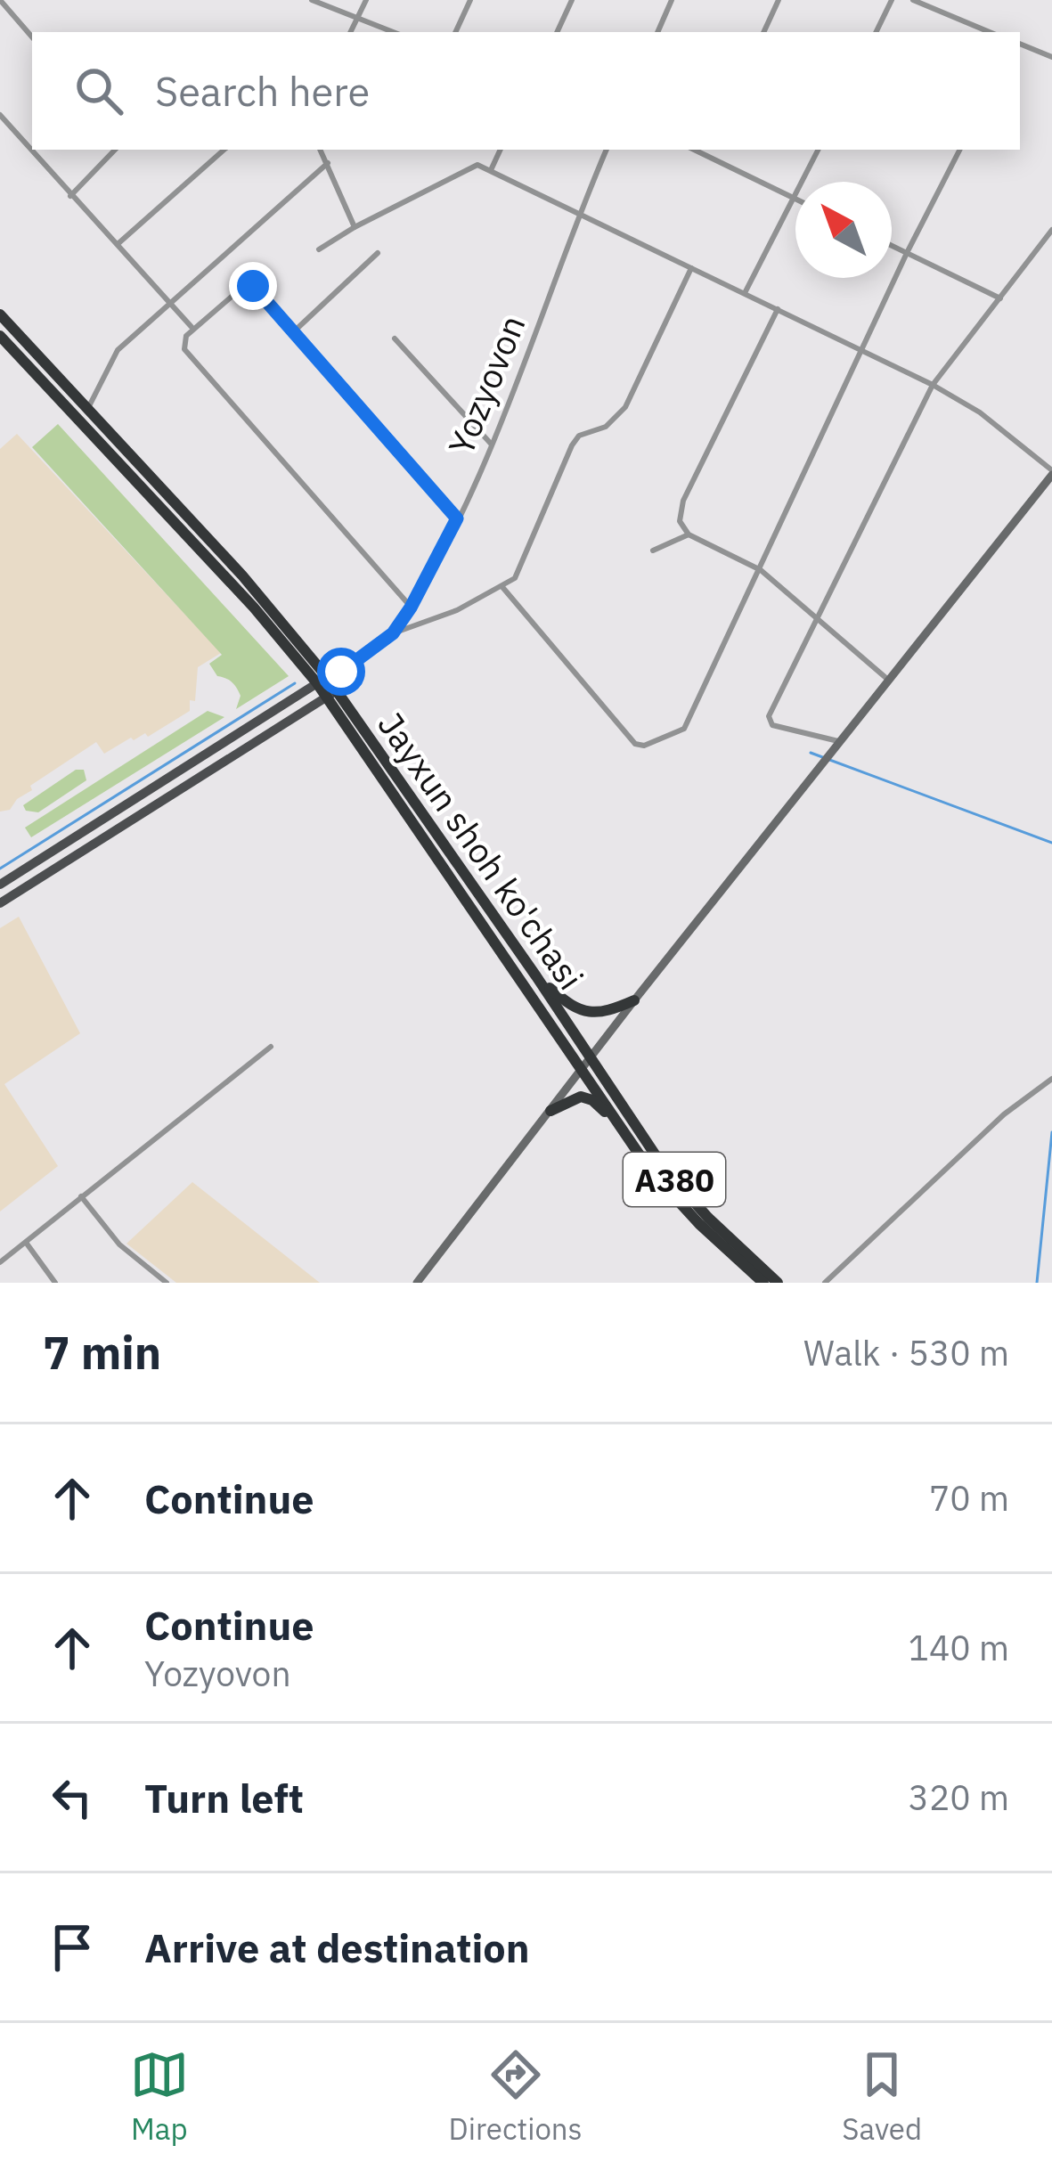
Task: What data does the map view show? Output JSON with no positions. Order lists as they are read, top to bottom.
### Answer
{
  "streets": {
    "highway": ["Jayxun shoh ko'chasi", "A380"],
    "street": ["Yozyovon"]
  },
  "north": "top left",
  "page": {
    "search": "Search here",
    "heading": ["7 min", "Walk · 530 m"],
    "list": [
      ["Continue", "70 m"],
      ["Continue", "Yozyovon", "140 m"],
      ["Turn left", "320 m"],
      "Arrive at destination"
    ],
    "nav": ["Map", "Directions", "Saved"]
  }
}
